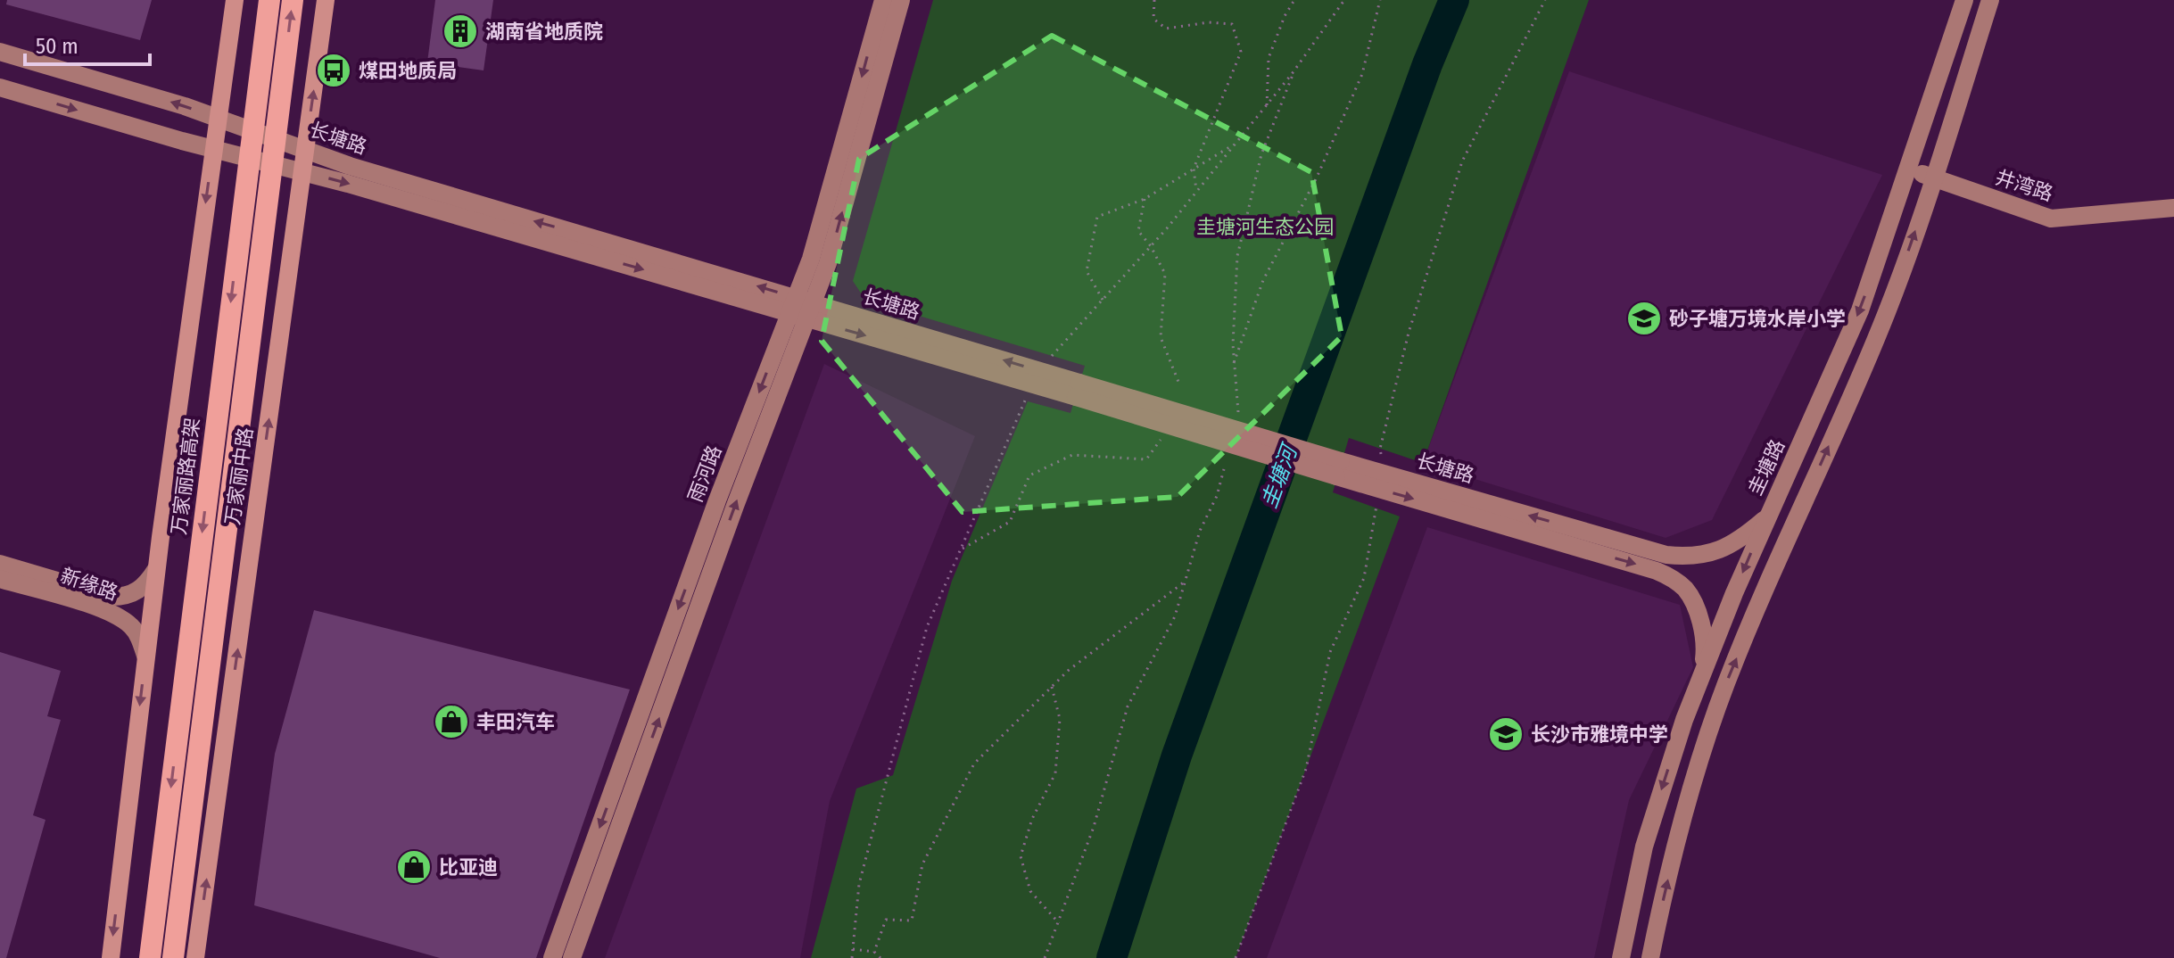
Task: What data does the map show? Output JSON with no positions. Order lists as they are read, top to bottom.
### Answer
{
  "streets": {
    "highway": ["万家丽路高架"],
    "main road": [
      "长塘路",
      "井湾路",
      "圭塘路",
      "雨河路",
      "万家丽中路",
      "新缘路"
    ]
  },
  "crossings": [
    ["长塘路", "圭塘路"],
    ["长塘路", "雨河路"],
    ["长塘路", "万家丽中路"],
    ["井湾路", "圭塘路"]
  ],
  "water": ["圭塘河"],
  "parks": ["圭塘河生态公园"],
  "places": {
    "building": ["湖南省地质院"],
    "bus stop": ["煤田地质局"],
    "school or university": ["砂子塘万境水岸小学", "长沙市雅境中学"],
    "shop": ["丰田汽车", "比亚迪"]
  },
  "scale_bar": "50 m"
}
